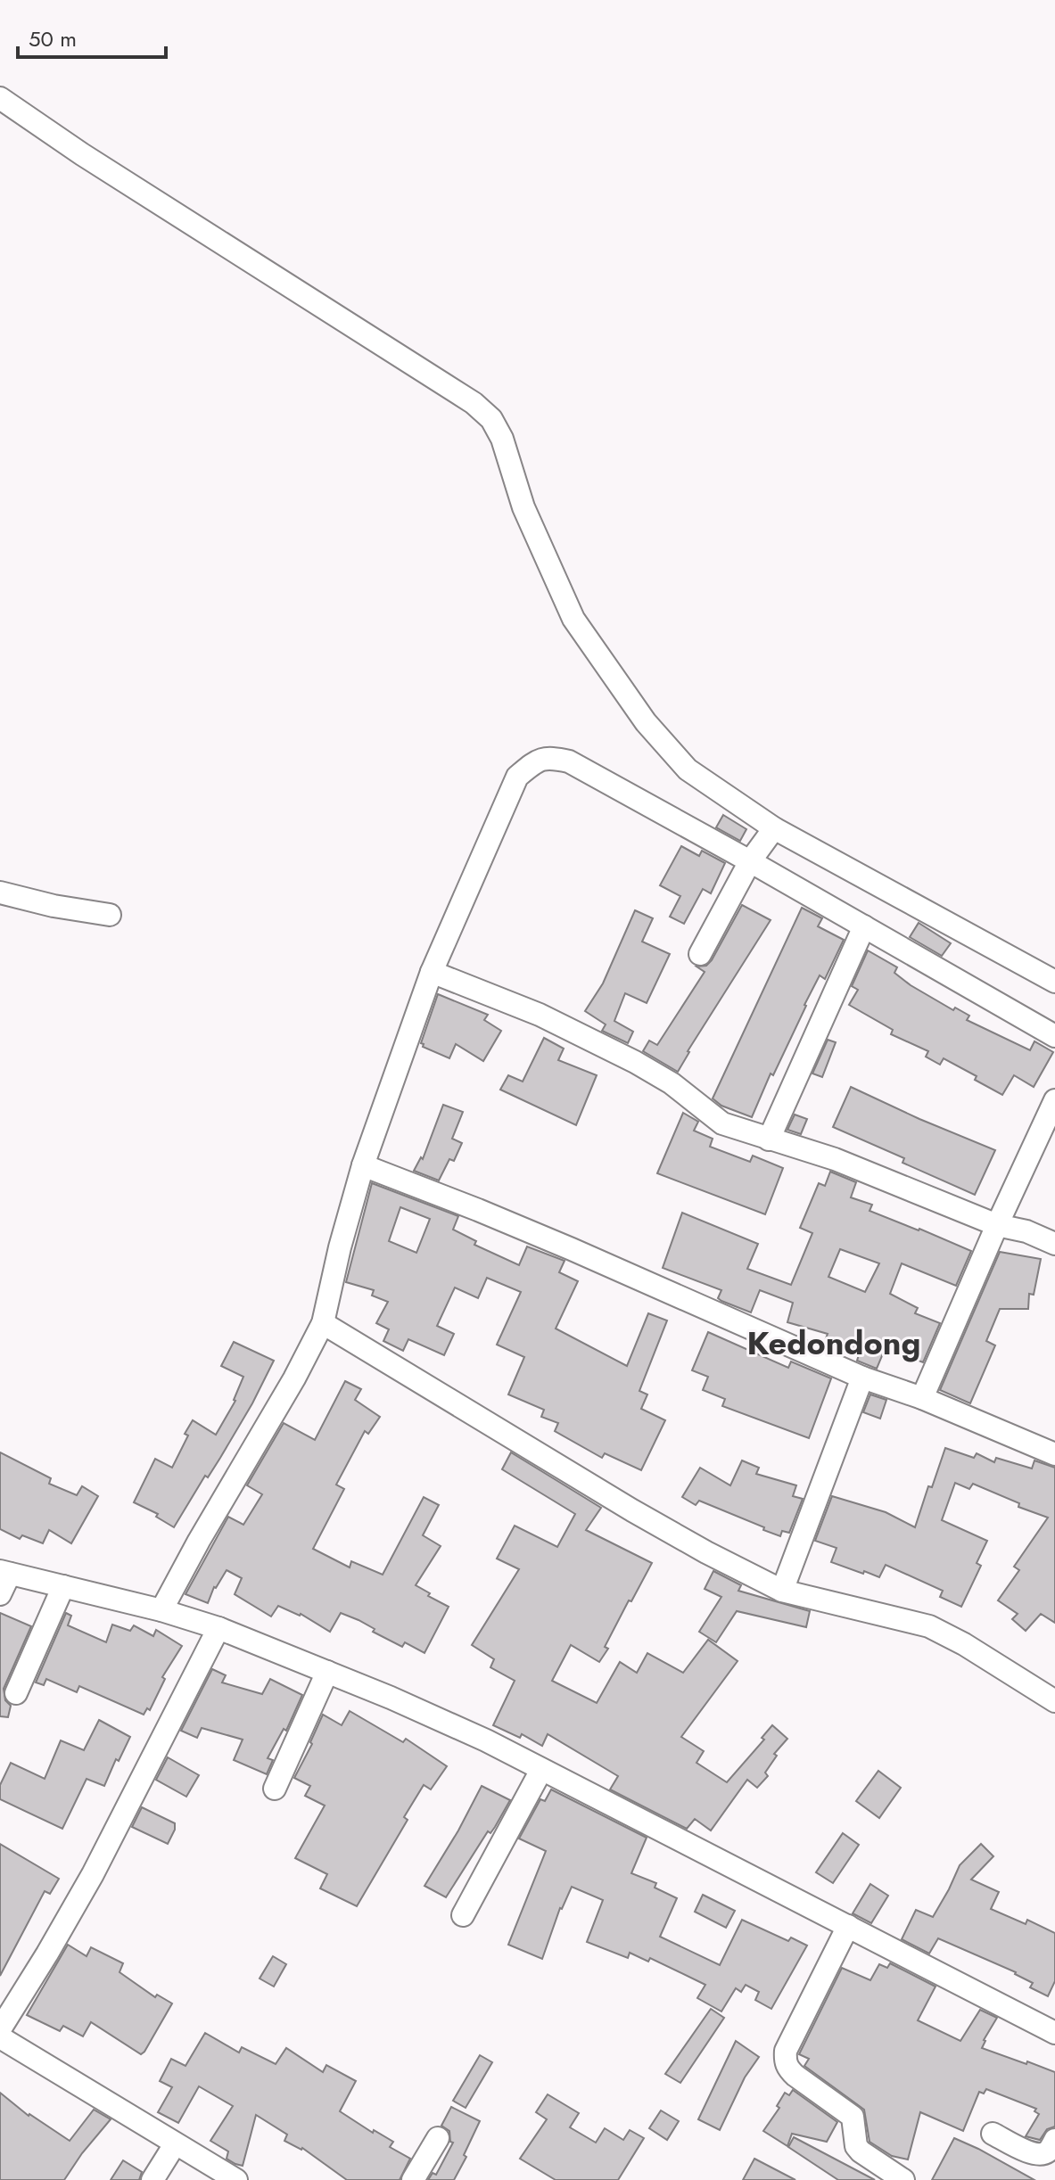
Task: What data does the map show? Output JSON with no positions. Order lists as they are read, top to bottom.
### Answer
{
  "districts": ["Kedondong"],
  "scale_bar": "50 m"
}
